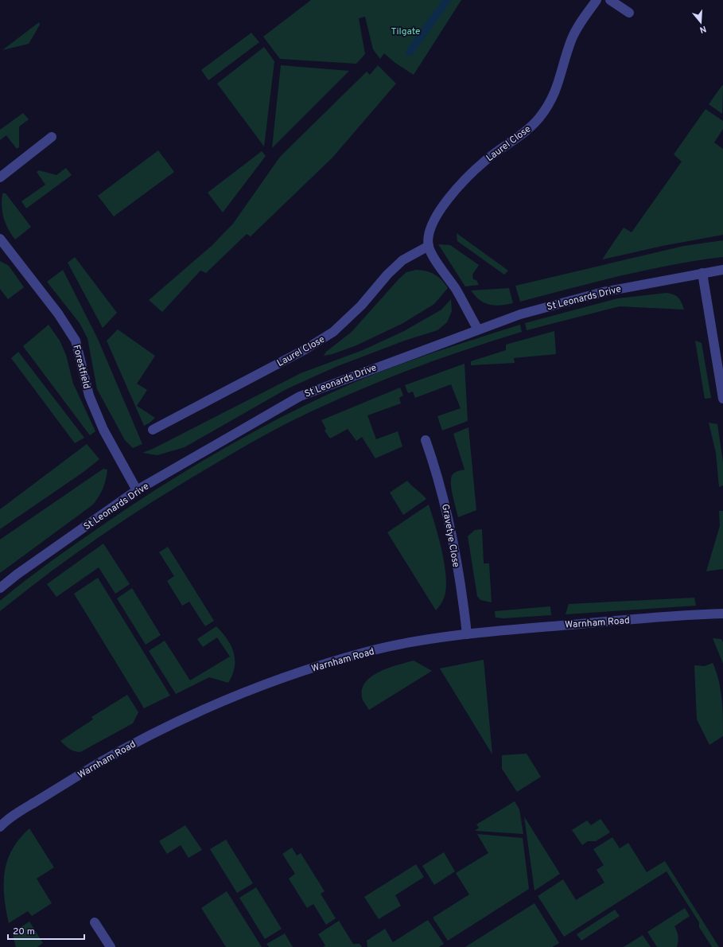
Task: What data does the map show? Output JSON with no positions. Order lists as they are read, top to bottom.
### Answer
{
  "streets": {
    "street": [
      "Laurel Close",
      "St Leonards Drive",
      "Forestfield",
      "Gravetye Close",
      "Warnham Road"
    ]
  },
  "crossings": [
    ["Laurel Close", "St Leonards Drive"],
    ["St Leonards Drive", "Forestfield"],
    ["Gravetye Close", "Warnham Road"]
  ],
  "parks": ["Tilgate"],
  "scale_bar": "20 m",
  "north": "bottom"
}
